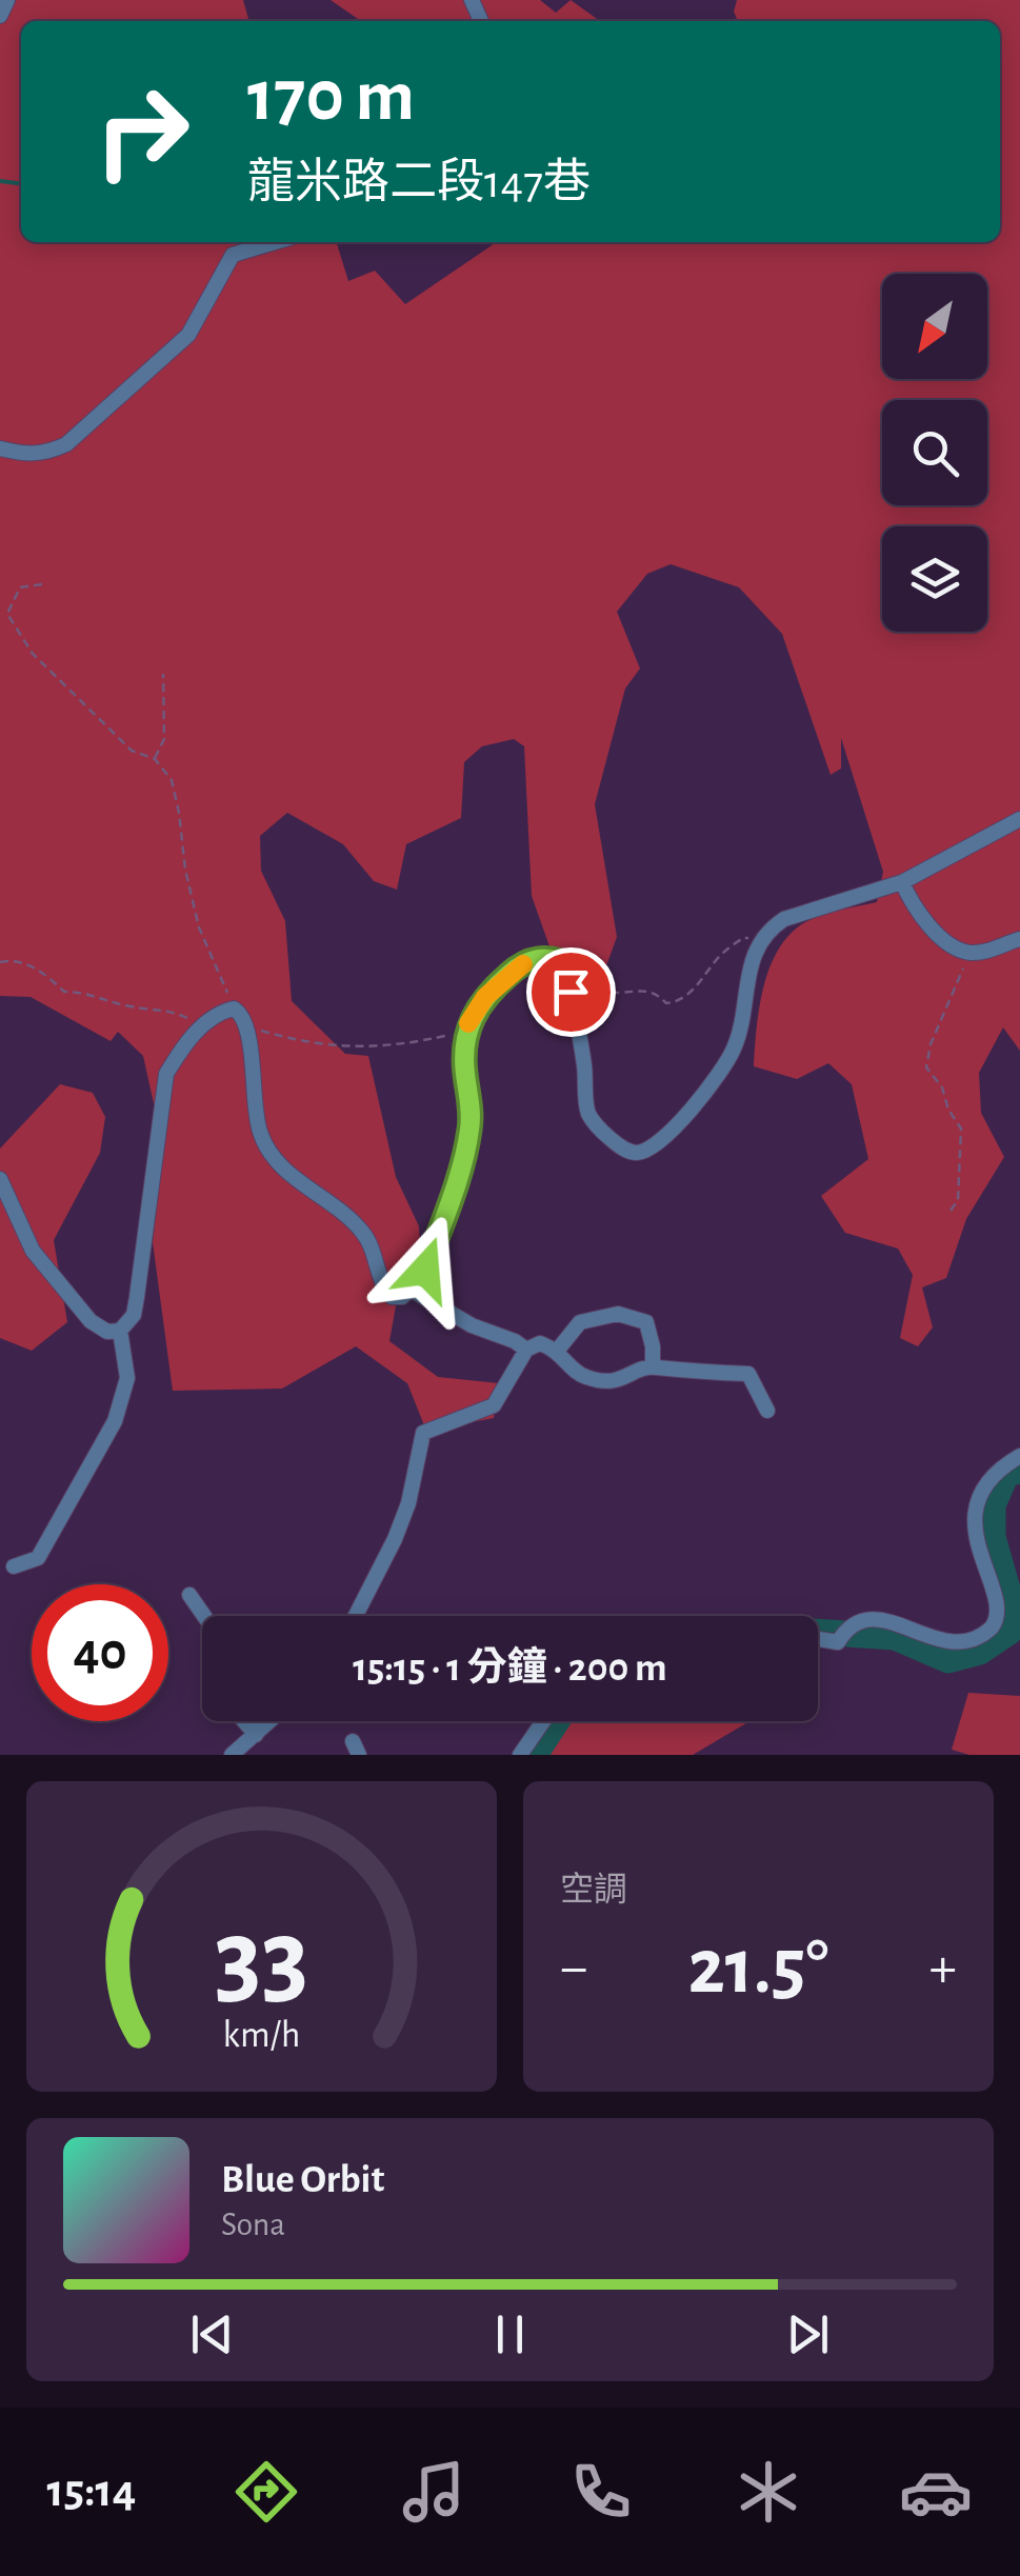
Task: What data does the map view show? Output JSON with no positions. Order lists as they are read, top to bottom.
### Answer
{
  "north": "bottom left",
  "page": {
    "turn": ["170 m", "龍米路二段147巷"],
    "limit": "40",
    "trip": "15:15 · 1 分鐘 · 200 m",
    "tile": "空調",
    "heat": ["−", "21.5°", "+"],
    "song": ["Blue Orbit", "Sona"],
    "tabs": "15:14",
    "gauge": ["33", "km/h"]
  }
}
